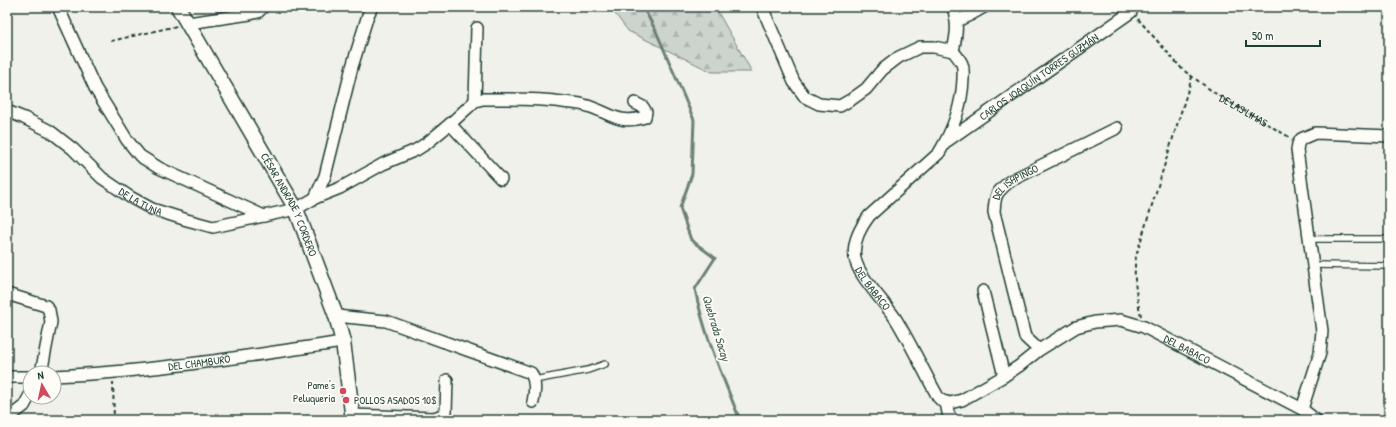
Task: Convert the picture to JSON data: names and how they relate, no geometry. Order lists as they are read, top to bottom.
{
  "streets": {
    "street": [
      "CARLOS JOAQUÍN TORRES GUZMÁN",
      "DEL ISHPINGO",
      "DE LA TUNA",
      "CÉSAR ANDRADE Y CORDERO",
      "DEL BABACO",
      "DEL CHAMBURO"
    ],
    "path": ["DE LAS LIMAS"]
  },
  "crossings": [
    ["CARLOS JOAQUÍN TORRES GUZMÁN", "DE LAS LIMAS"],
    ["CARLOS JOAQUÍN TORRES GUZMÁN", "DEL BABACO"],
    ["DEL ISHPINGO", "DEL BABACO"],
    ["DE LA TUNA", "CÉSAR ANDRADE Y CORDERO"],
    ["CÉSAR ANDRADE Y CORDERO", "DEL CHAMBURO"]
  ],
  "water": ["Quebrada Sacay"],
  "places": ["Pame's Peluqueria", "POLLOS ASADOS 10$"],
  "scale_bar": "50 m",
  "north": "top"
}
